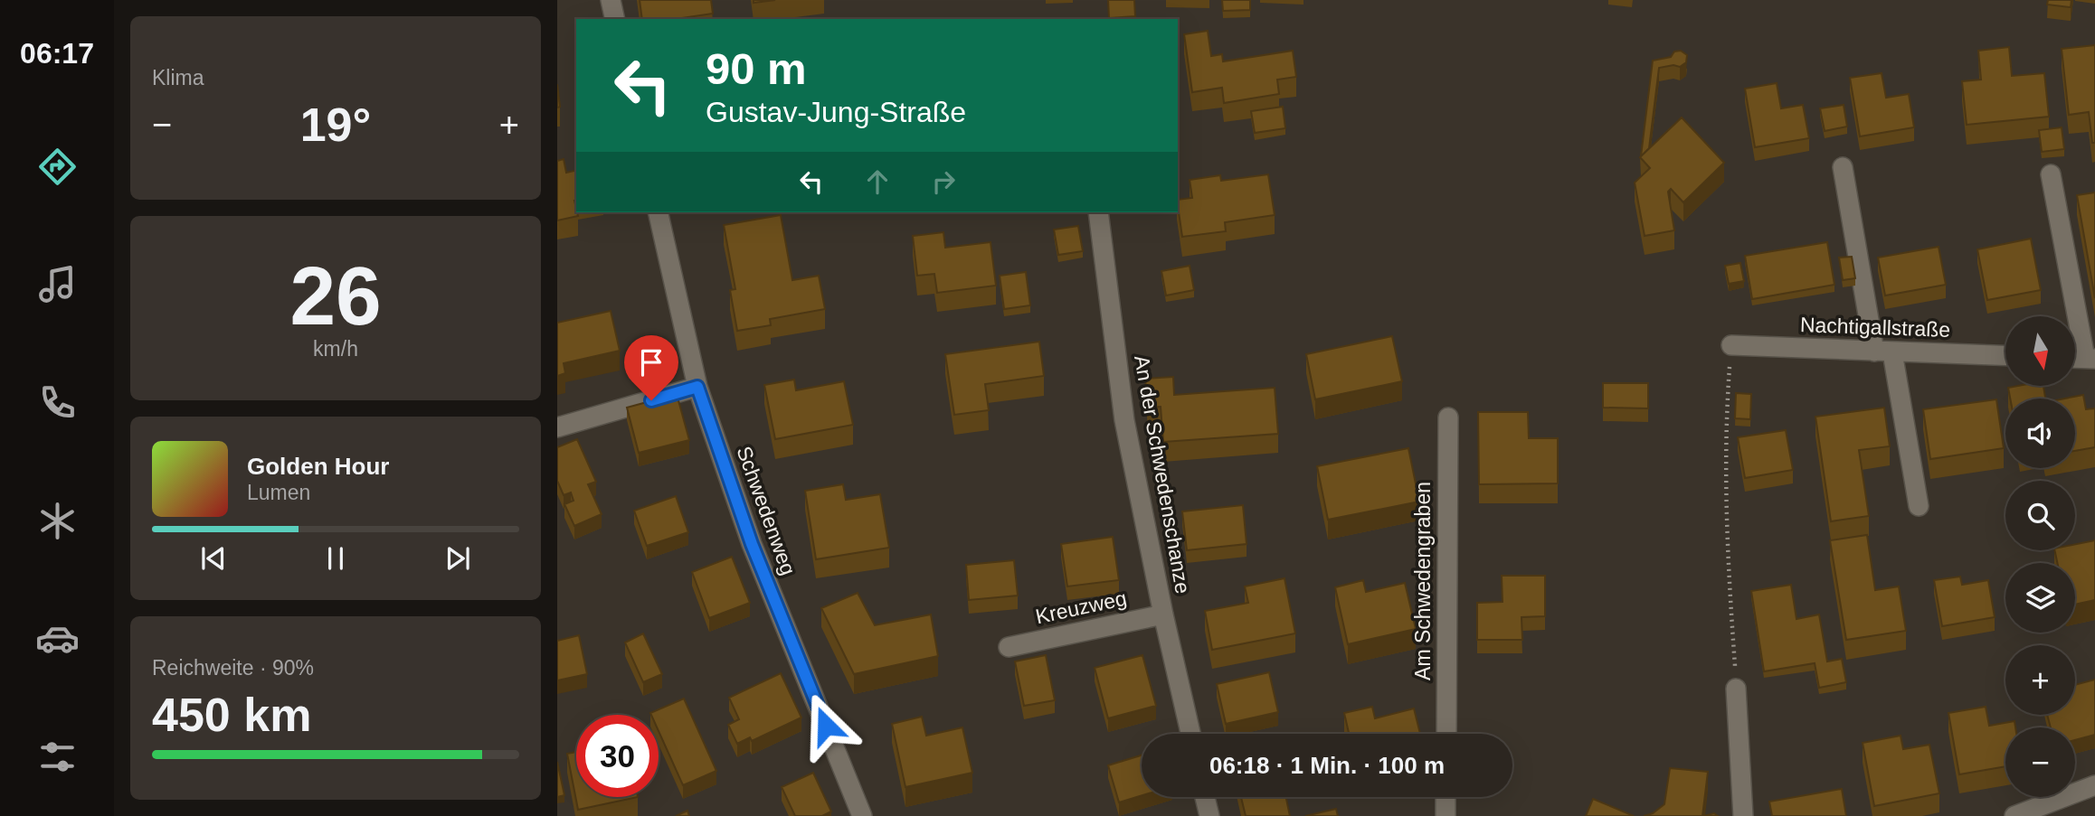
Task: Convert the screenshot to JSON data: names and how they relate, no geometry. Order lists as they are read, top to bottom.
{
  "streets": {
    "street": [
      "Nachtigallstraße",
      "An der Schwedenschanze",
      "Schwedenweg",
      "Am Schwedengraben",
      "Kreuzweg"
    ]
  },
  "crossings": [
    ["An der Schwedenschanze", "Kreuzweg"]
  ],
  "north": "bottom",
  "page": {
    "tabs": "06:17",
    "tile": [
      "Klima",
      ["26", "km/h"],
      ["Reichweite · 90%", "450 km"]
    ],
    "turn": ["90 m", "Gustav-Jung-Straße"],
    "heat": ["−", "19°", "+"],
    "map_buttons": ["+", "−"],
    "song": ["Golden Hour", "Lumen"],
    "limit": "30",
    "trip": "06:18 · 1 Min. · 100 m"
  }
}
